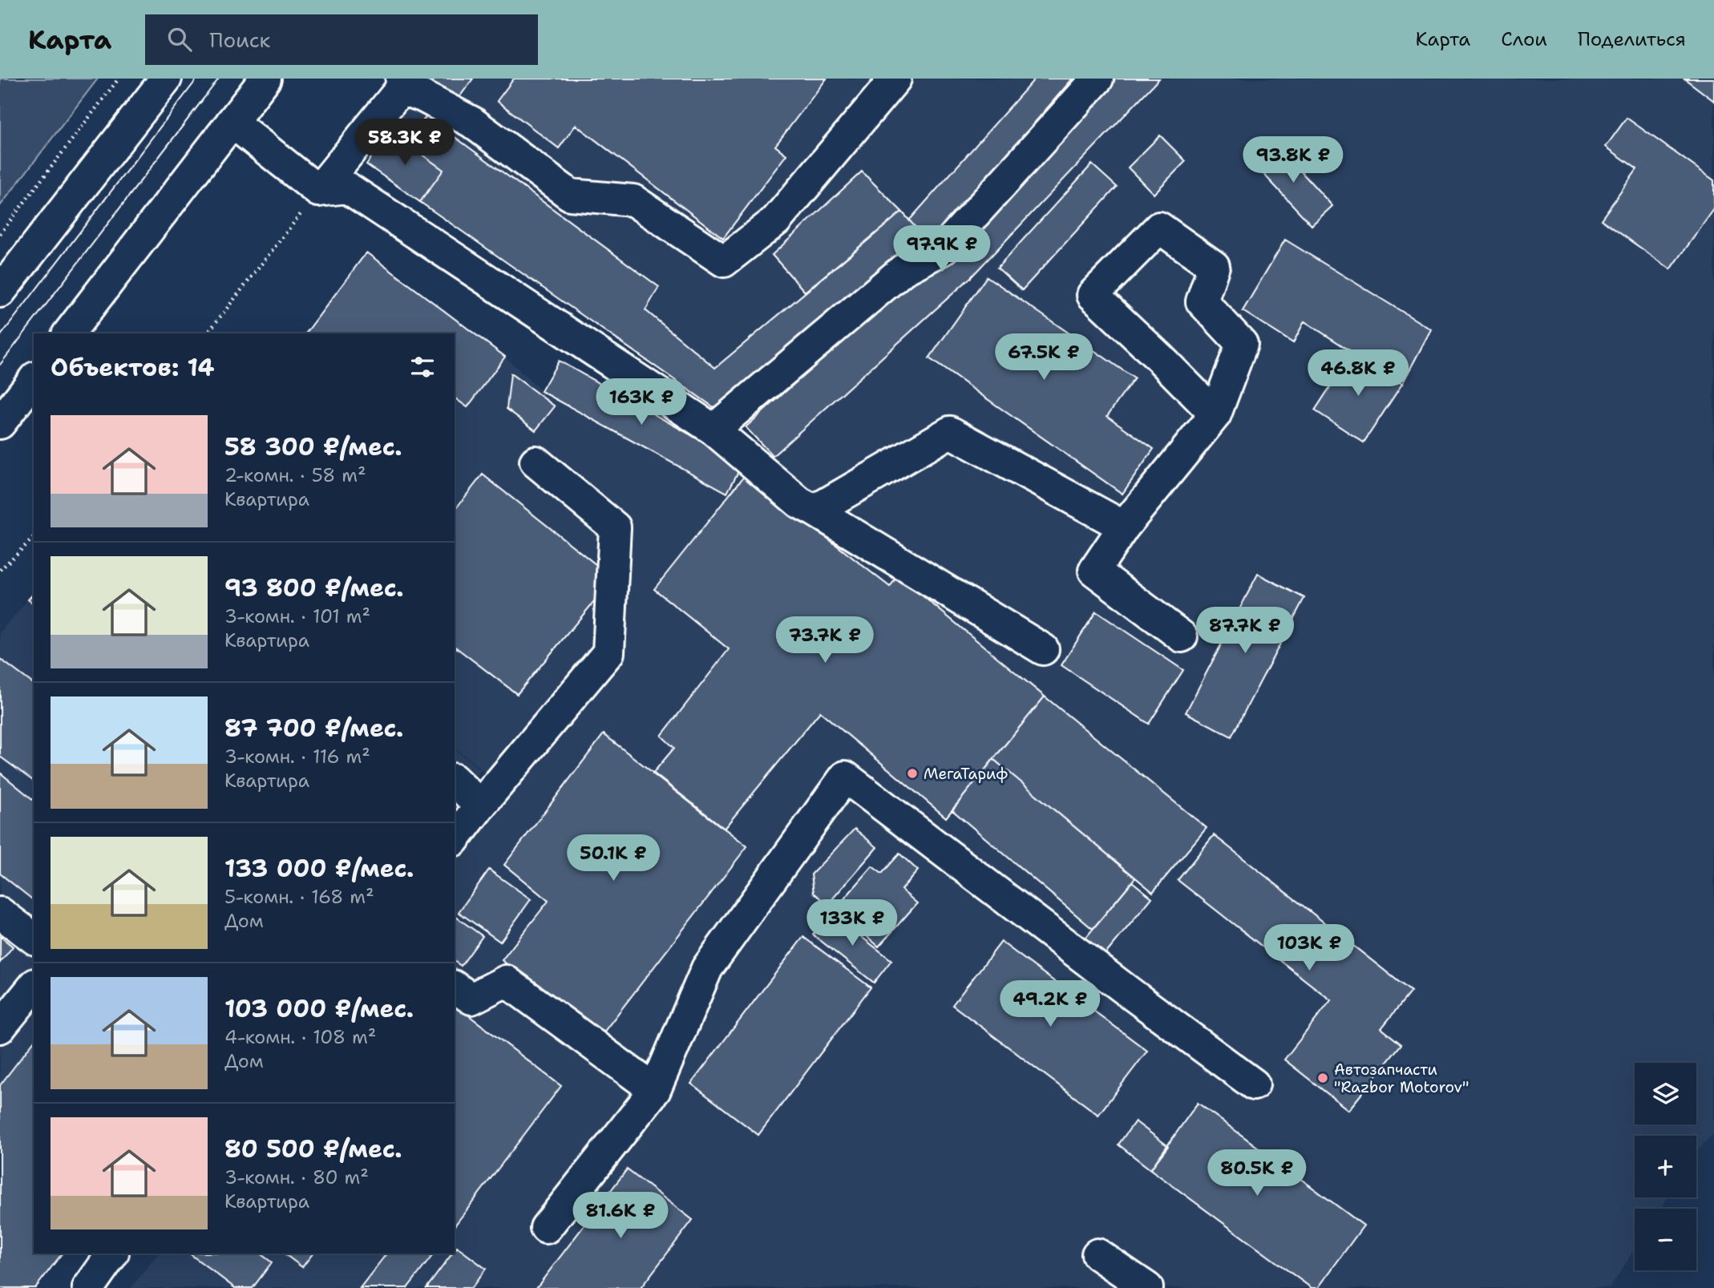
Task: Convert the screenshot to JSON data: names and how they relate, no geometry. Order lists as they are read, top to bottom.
{
  "places": ["МегаТариф", "Автозапчасти \"Razbor Motorov\""],
  "page": {
    "header": "Карта",
    "search": "Поиск",
    "nav": ["Карта", "Слои", "Поделиться"],
    "price": [
      "58.3K ₽",
      "93.8K ₽",
      "97.9K ₽",
      "67.5K ₽",
      "46.8K ₽",
      "163K ₽",
      "87.7K ₽",
      "73.7K ₽",
      "50.1K ₽",
      "133K ₽",
      "103K ₽",
      "49.2K ₽",
      "80.5K ₽",
      "81.6K ₽"
    ],
    "heading": "Объектов: 14",
    "list": [
      {
        "name": "58 300 ₽/мес.",
        "note": "2-комн. · 58 m² · Квартира"
      },
      {
        "name": "93 800 ₽/мес.",
        "note": "3-комн. · 101 m² · Квартира"
      },
      {
        "name": "87 700 ₽/мес.",
        "note": "3-комн. · 116 m² · Квартира"
      },
      {
        "name": "133 000 ₽/мес.",
        "note": "5-комн. · 168 m² · Дом"
      },
      {
        "name": "103 000 ₽/мес.",
        "note": "4-комн. · 108 m² · Дом"
      },
      {
        "name": "80 500 ₽/мес.",
        "note": "3-комн. · 80 m² · Квартира"
      }
    ],
    "map_buttons": ["+", "−"]
  }
}
